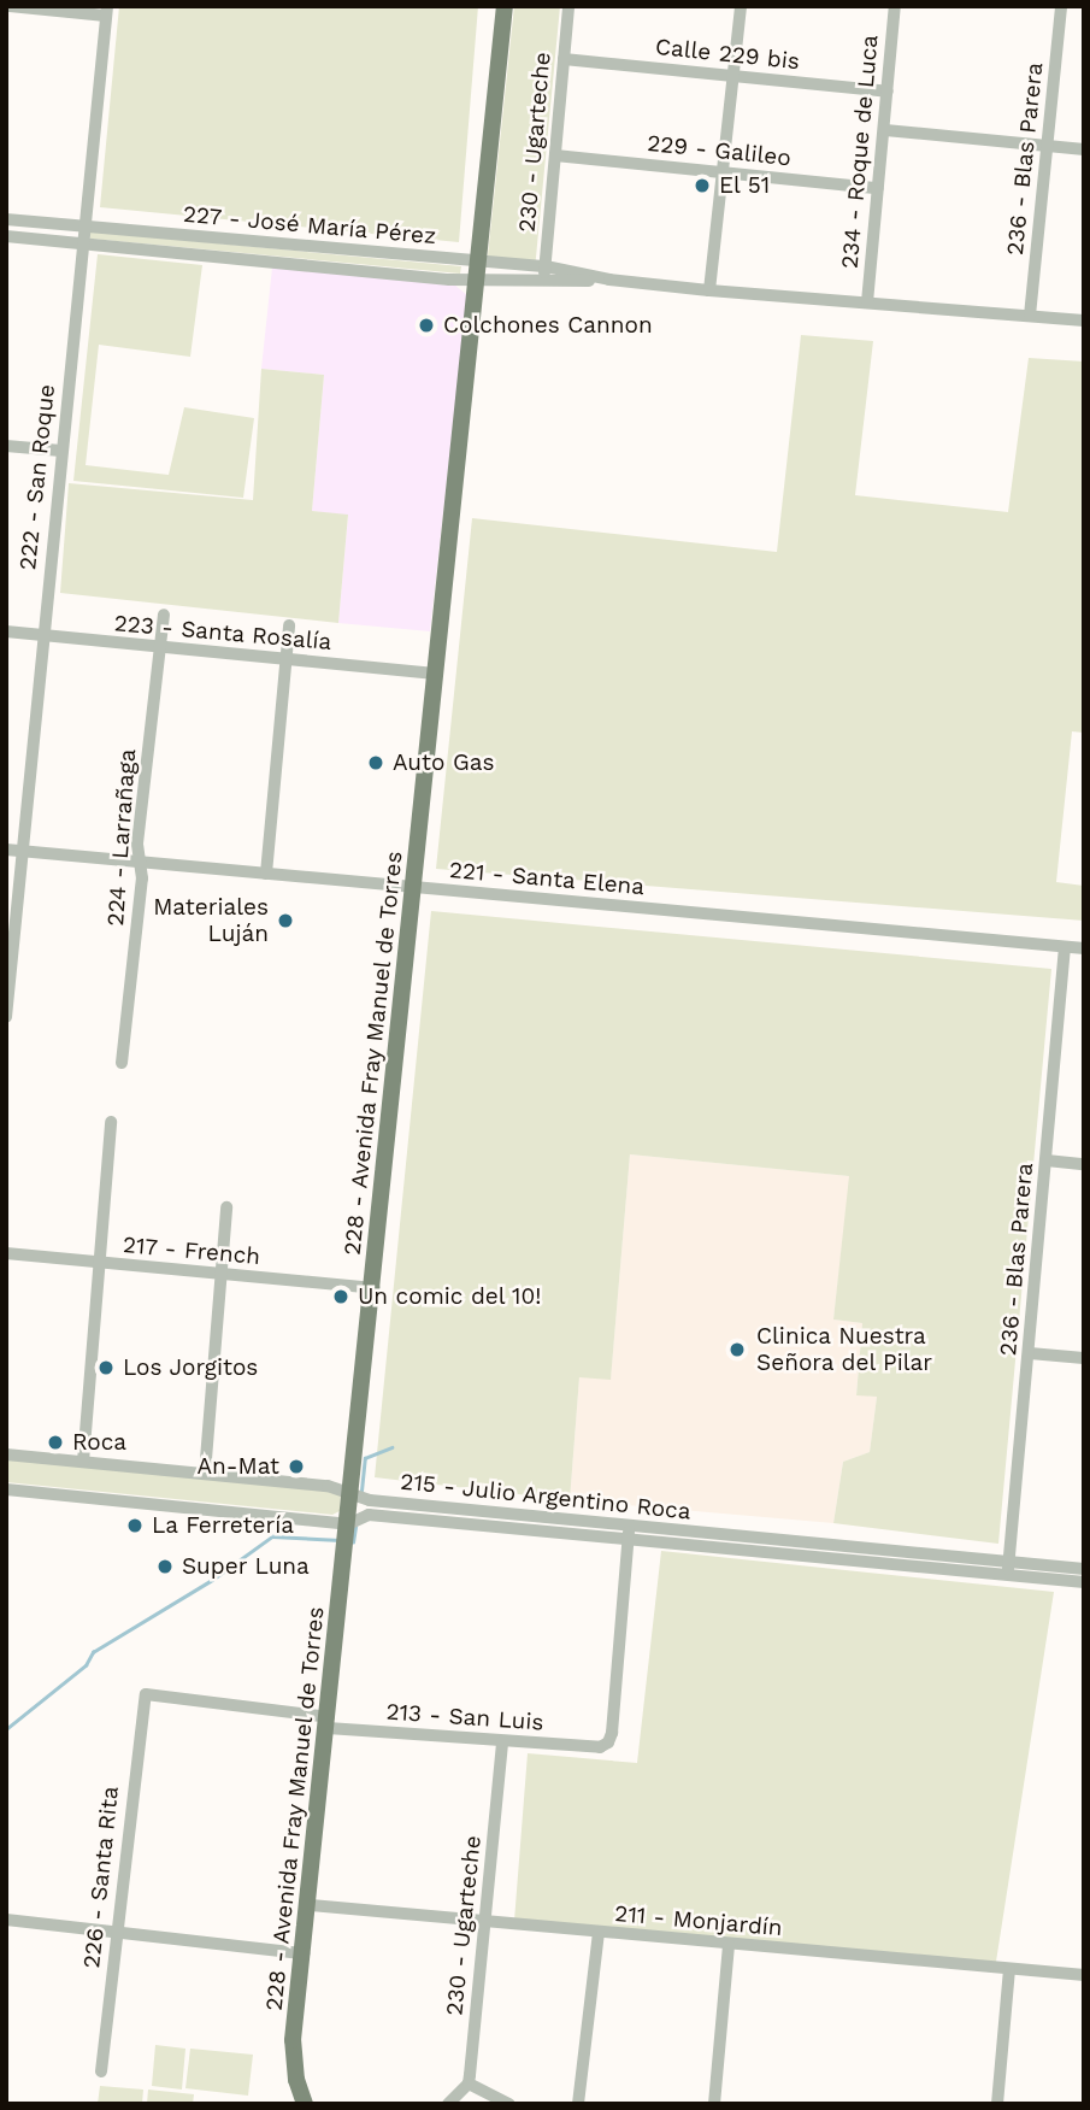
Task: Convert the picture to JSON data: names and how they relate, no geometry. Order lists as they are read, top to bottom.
{
  "streets": {
    "main road": ["228 - Avenida Fray Manuel de Torres"],
    "street": [
      "Calle 229 bis",
      "230 - Ugarteche",
      "229 - Galileo",
      "234 - Roque de Luca",
      "236 - Blas Parera",
      "227 - José María Pérez",
      "222 - San Roque",
      "223 - Santa Rosalía",
      "224 - Larrañaga",
      "221 - Santa Elena",
      "217 - French",
      "215 - Julio Argentino Roca",
      "213 - San Luis",
      "226 - Santa Rita",
      "211 - Monjardín"
    ]
  },
  "crossings": [
    ["Calle 229 bis", "230 - Ugarteche"],
    ["Calle 229 bis", "234 - Roque de Luca"],
    ["230 - Ugarteche", "229 - Galileo"],
    ["230 - Ugarteche", "227 - José María Pérez"],
    ["230 - Ugarteche", "213 - San Luis"],
    ["230 - Ugarteche", "211 - Monjardín"],
    ["229 - Galileo", "234 - Roque de Luca"],
    ["234 - Roque de Luca", "227 - José María Pérez"],
    ["236 - Blas Parera", "227 - José María Pérez"],
    ["236 - Blas Parera", "221 - Santa Elena"],
    ["236 - Blas Parera", "215 - Julio Argentino Roca"],
    ["227 - José María Pérez", "222 - San Roque"],
    ["227 - José María Pérez", "228 - Avenida Fray Manuel de Torres"],
    ["222 - San Roque", "223 - Santa Rosalía"],
    ["222 - San Roque", "221 - Santa Elena"],
    ["223 - Santa Rosalía", "224 - Larrañaga"],
    ["223 - Santa Rosalía", "228 - Avenida Fray Manuel de Torres"],
    ["224 - Larrañaga", "221 - Santa Elena"],
    ["221 - Santa Elena", "228 - Avenida Fray Manuel de Torres"],
    ["228 - Avenida Fray Manuel de Torres", "217 - French"],
    ["228 - Avenida Fray Manuel de Torres", "215 - Julio Argentino Roca"],
    ["228 - Avenida Fray Manuel de Torres", "213 - San Luis"],
    ["228 - Avenida Fray Manuel de Torres", "211 - Monjardín"],
    ["215 - Julio Argentino Roca", "213 - San Luis"],
    ["213 - San Luis", "226 - Santa Rita"]
  ],
  "places": [
    "El 51",
    "Colchones Cannon",
    "Auto Gas",
    "Materiales Luján",
    "Un comic del 10!",
    "Clinica Nuestra Señora del Pilar",
    "Los Jorgitos",
    "Roca",
    "An-Mat",
    "La Ferretería",
    "Super Luna"
  ]
}
